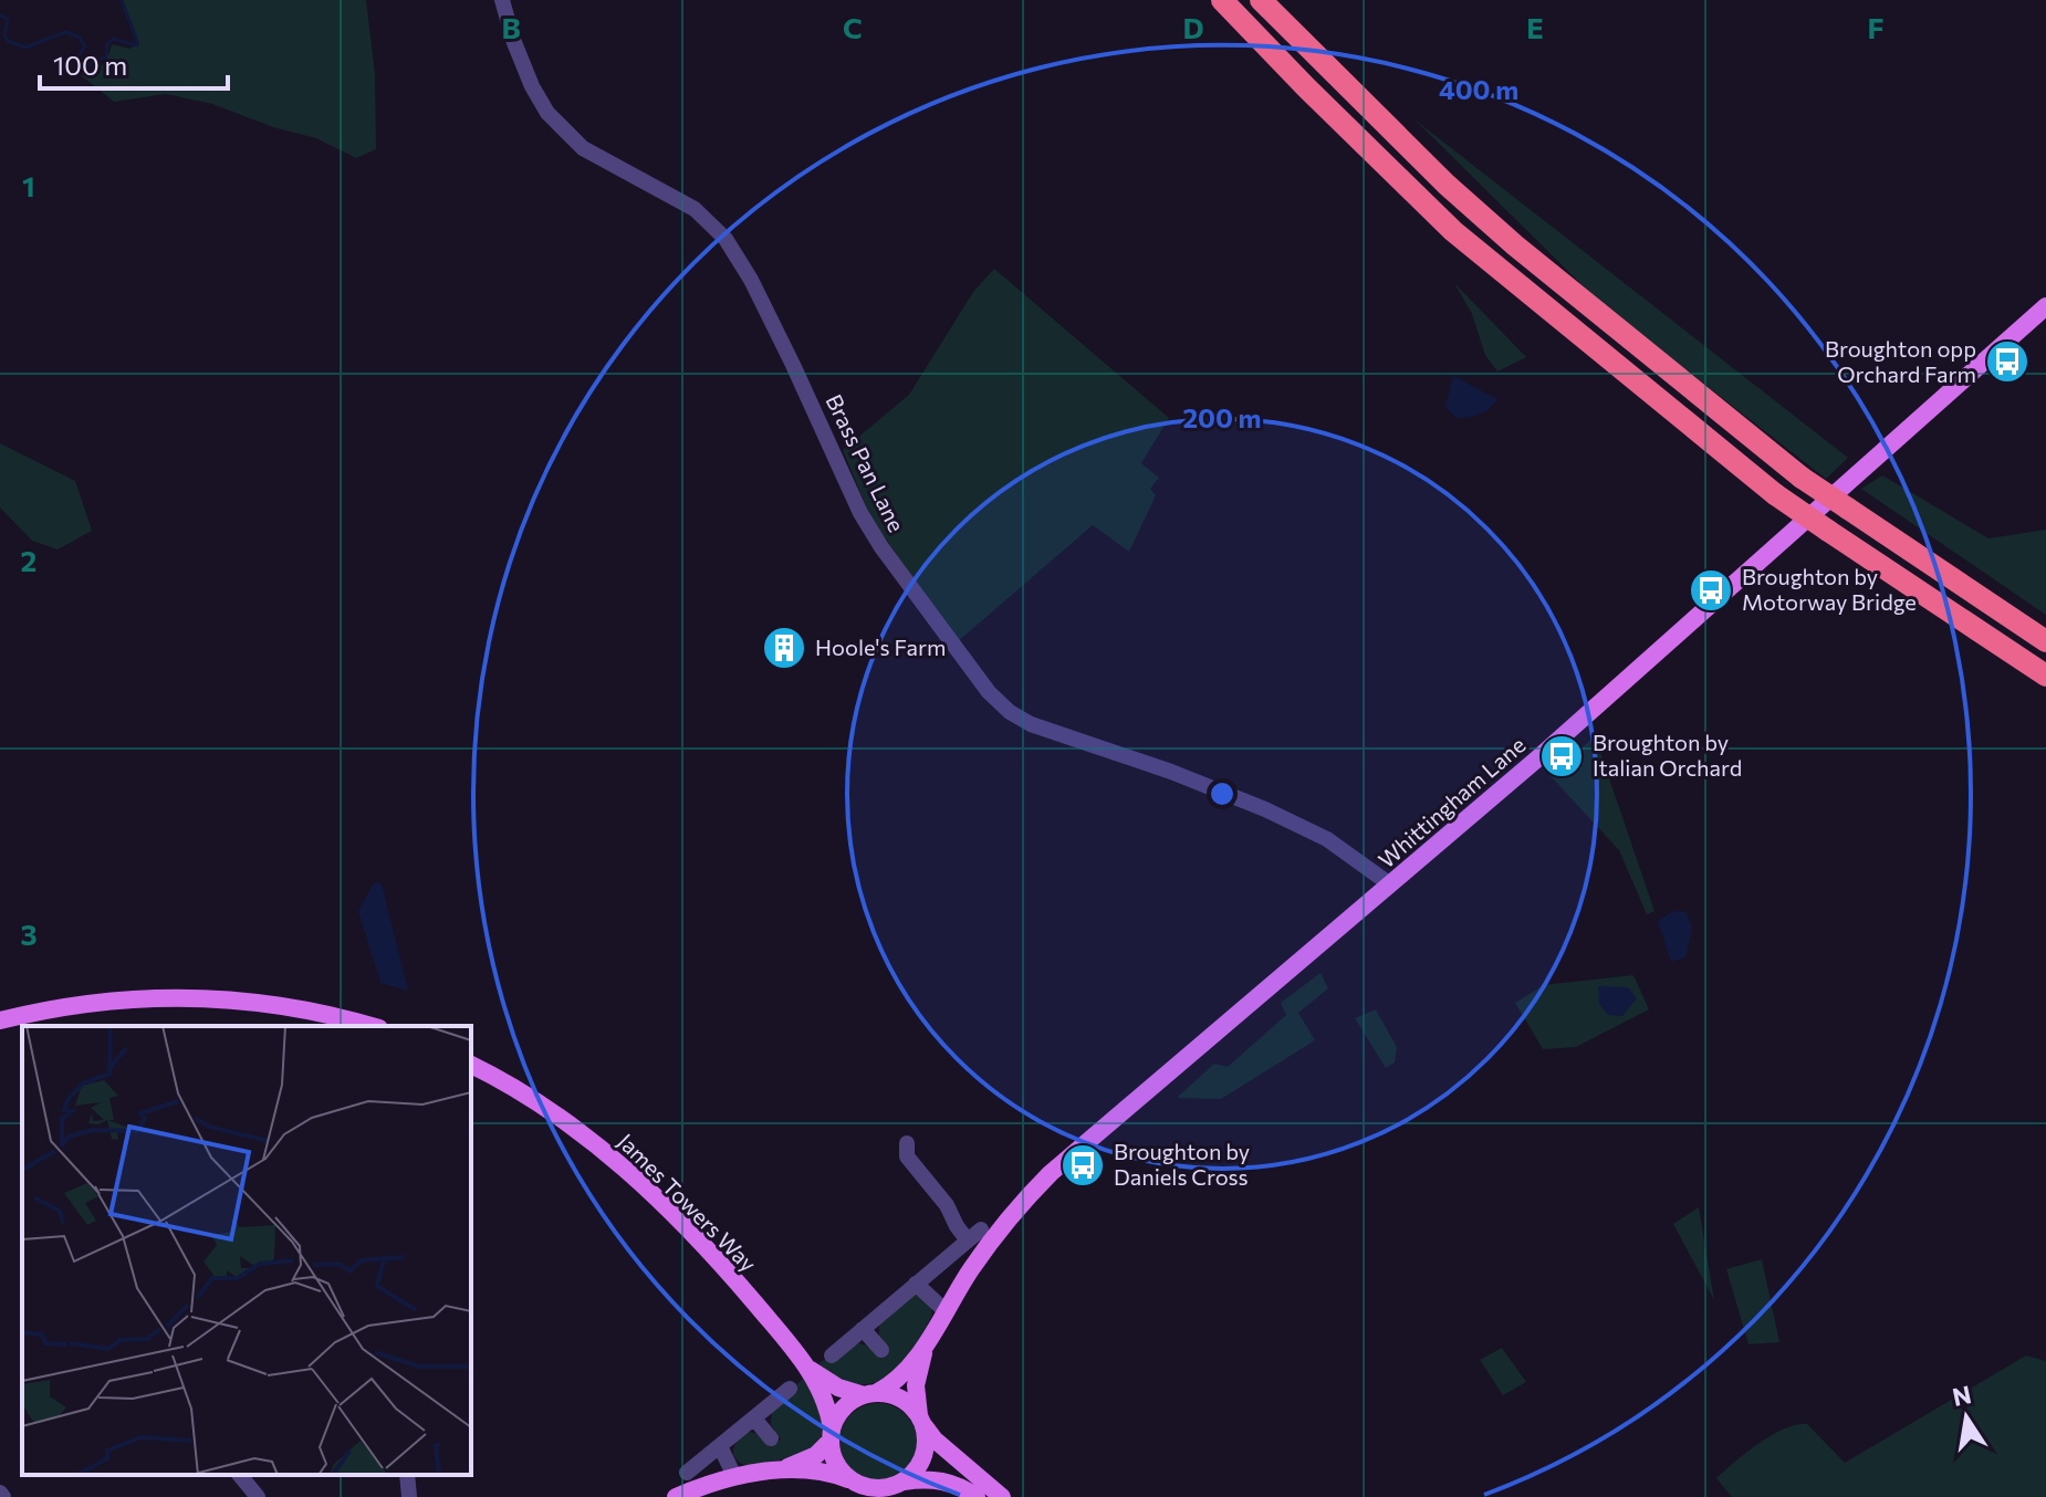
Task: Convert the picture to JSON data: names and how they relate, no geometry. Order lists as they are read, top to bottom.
{
  "streets": {
    "main road": ["Whittingham Lane", "James Towers Way"],
    "street": ["Brass Pan Lane"]
  },
  "crossings": [
    ["Brass Pan Lane", "Whittingham Lane"],
    ["Whittingham Lane", "James Towers Way"]
  ],
  "places": {
    "bus stop": [
      "Broughton opp Orchard Farm",
      "Broughton by Motorway Bridge",
      "Broughton by Italian Orchard",
      "Broughton by Daniels Cross"
    ],
    "building": ["Hoole's Farm"]
  },
  "scale_bar": "100 m",
  "north": "top",
  "grid": {
    "columns": [
      "B",
      "C",
      "D",
      "E",
      "F"
    ],
    "rows": ["1", "2", "3"]
  },
  "rings": ["400 m", "200 m"]
}
